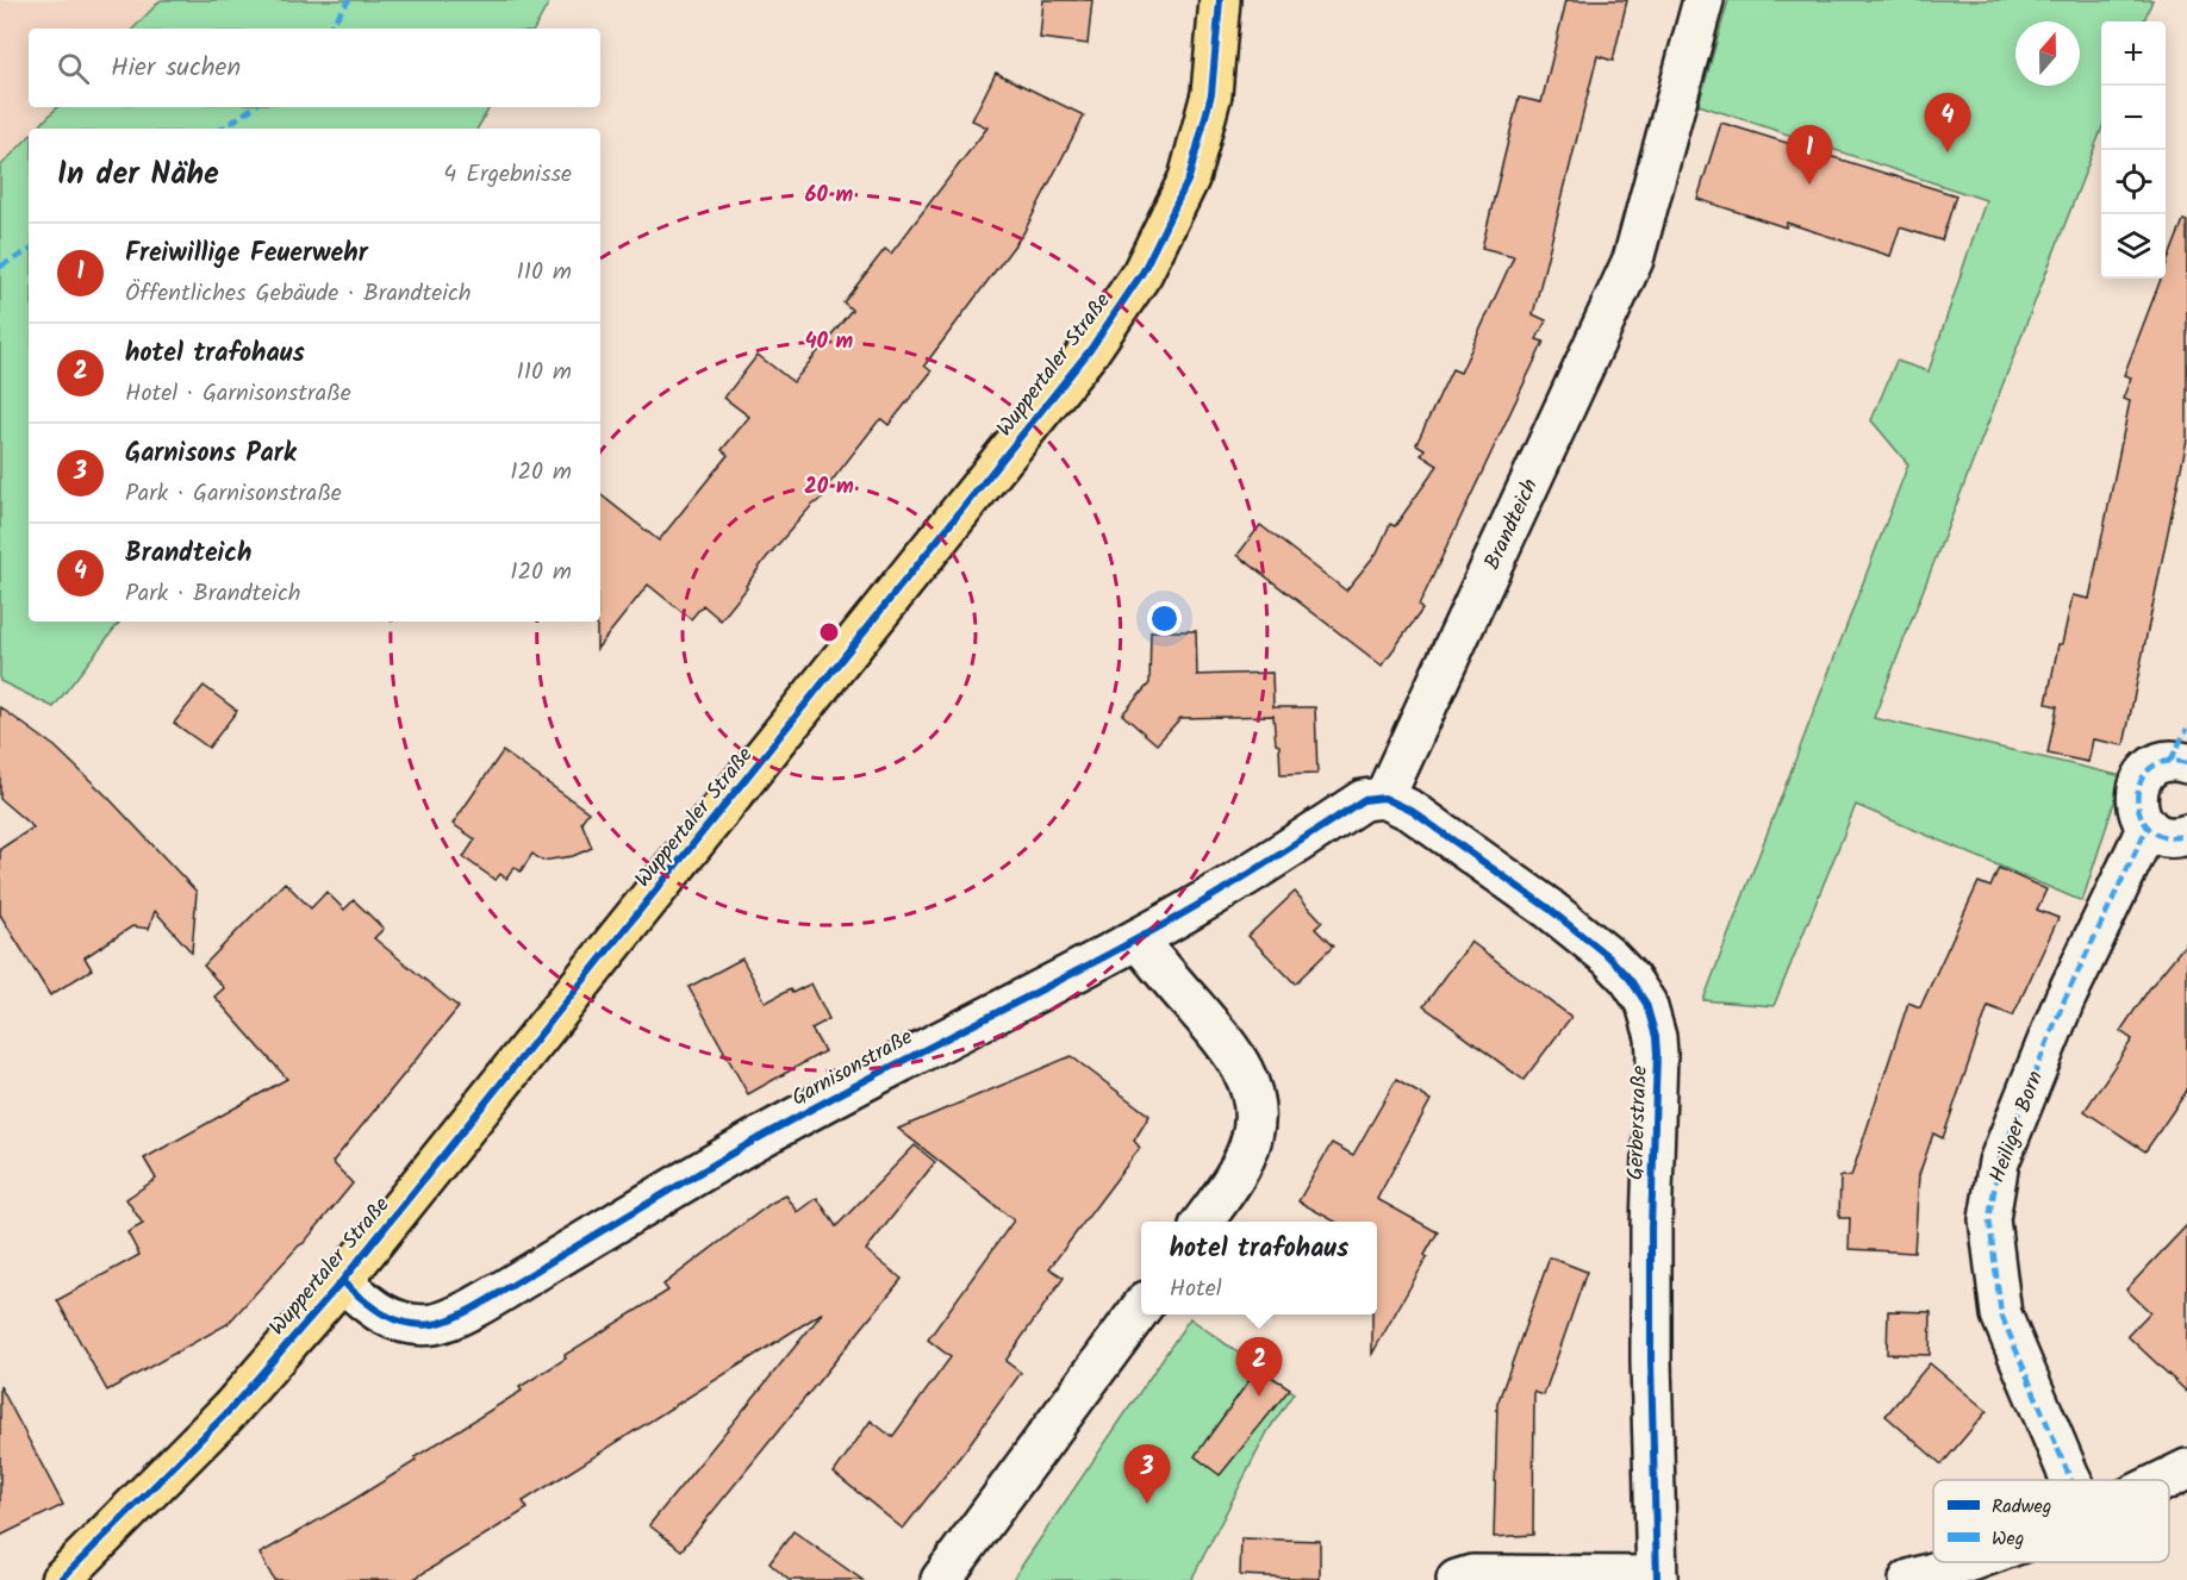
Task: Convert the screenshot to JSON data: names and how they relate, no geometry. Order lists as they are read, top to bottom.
{
  "streets": {
    "main road": ["Wuppertaler Straße"],
    "street": [
      "Brandteich",
      "Garnisonstraße",
      "Gerberstraße",
      "Heiliger Born"
    ]
  },
  "crossings": [
    ["Wuppertaler Straße", "Garnisonstraße"],
    ["Brandteich", "Garnisonstraße"],
    ["Brandteich", "Gerberstraße"],
    ["Garnisonstraße", "Gerberstraße"]
  ],
  "legend": ["Radweg", "Weg"],
  "north": "top",
  "page": {
    "map_buttons": ["+", "−"],
    "search": "Hier suchen",
    "pins": [
      "4",
      "1",
      "2",
      "3"
    ],
    "heading": ["In der Nähe", "4 Ergebnisse"],
    "list": [
      {
        "mark": "1",
        "name": "Freiwillige Feuerwehr",
        "note": "Öffentliches Gebäude · Brandteich",
        "value": "110 m"
      },
      {
        "mark": "2",
        "name": "hotel trafohaus",
        "note": "Hotel · Garnisonstraße",
        "value": "110 m"
      },
      {
        "mark": "3",
        "name": "Garnisons Park",
        "note": "Park · Garnisonstraße",
        "value": "120 m"
      },
      {
        "mark": "4",
        "name": "Brandteich",
        "note": "Park · Brandteich",
        "value": "120 m"
      }
    ],
    "popup": ["hotel trafohaus", "Hotel"]
  },
  "rings": ["60 m", "40 m", "20 m"]
}
